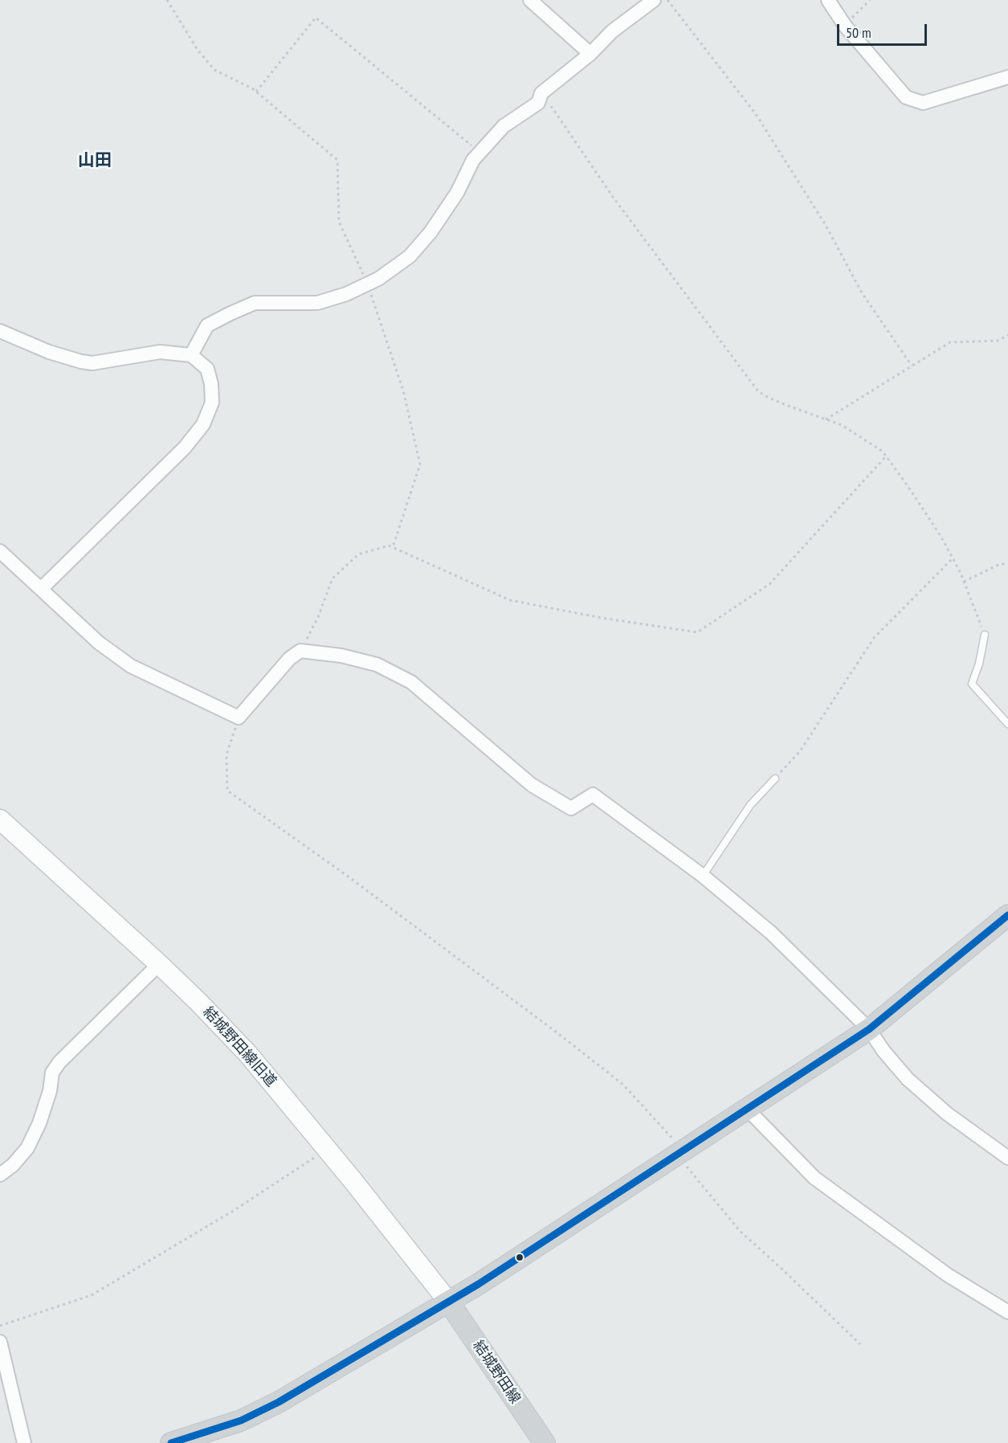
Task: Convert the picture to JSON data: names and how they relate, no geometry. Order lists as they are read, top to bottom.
{
  "streets": {
    "main road": ["結城野田線"],
    "street": ["結城野田線旧道"]
  },
  "crossings": [
    ["結城野田線旧道", "結城野田線"]
  ],
  "districts": ["山田"],
  "scale_bar": "50 m"
}
